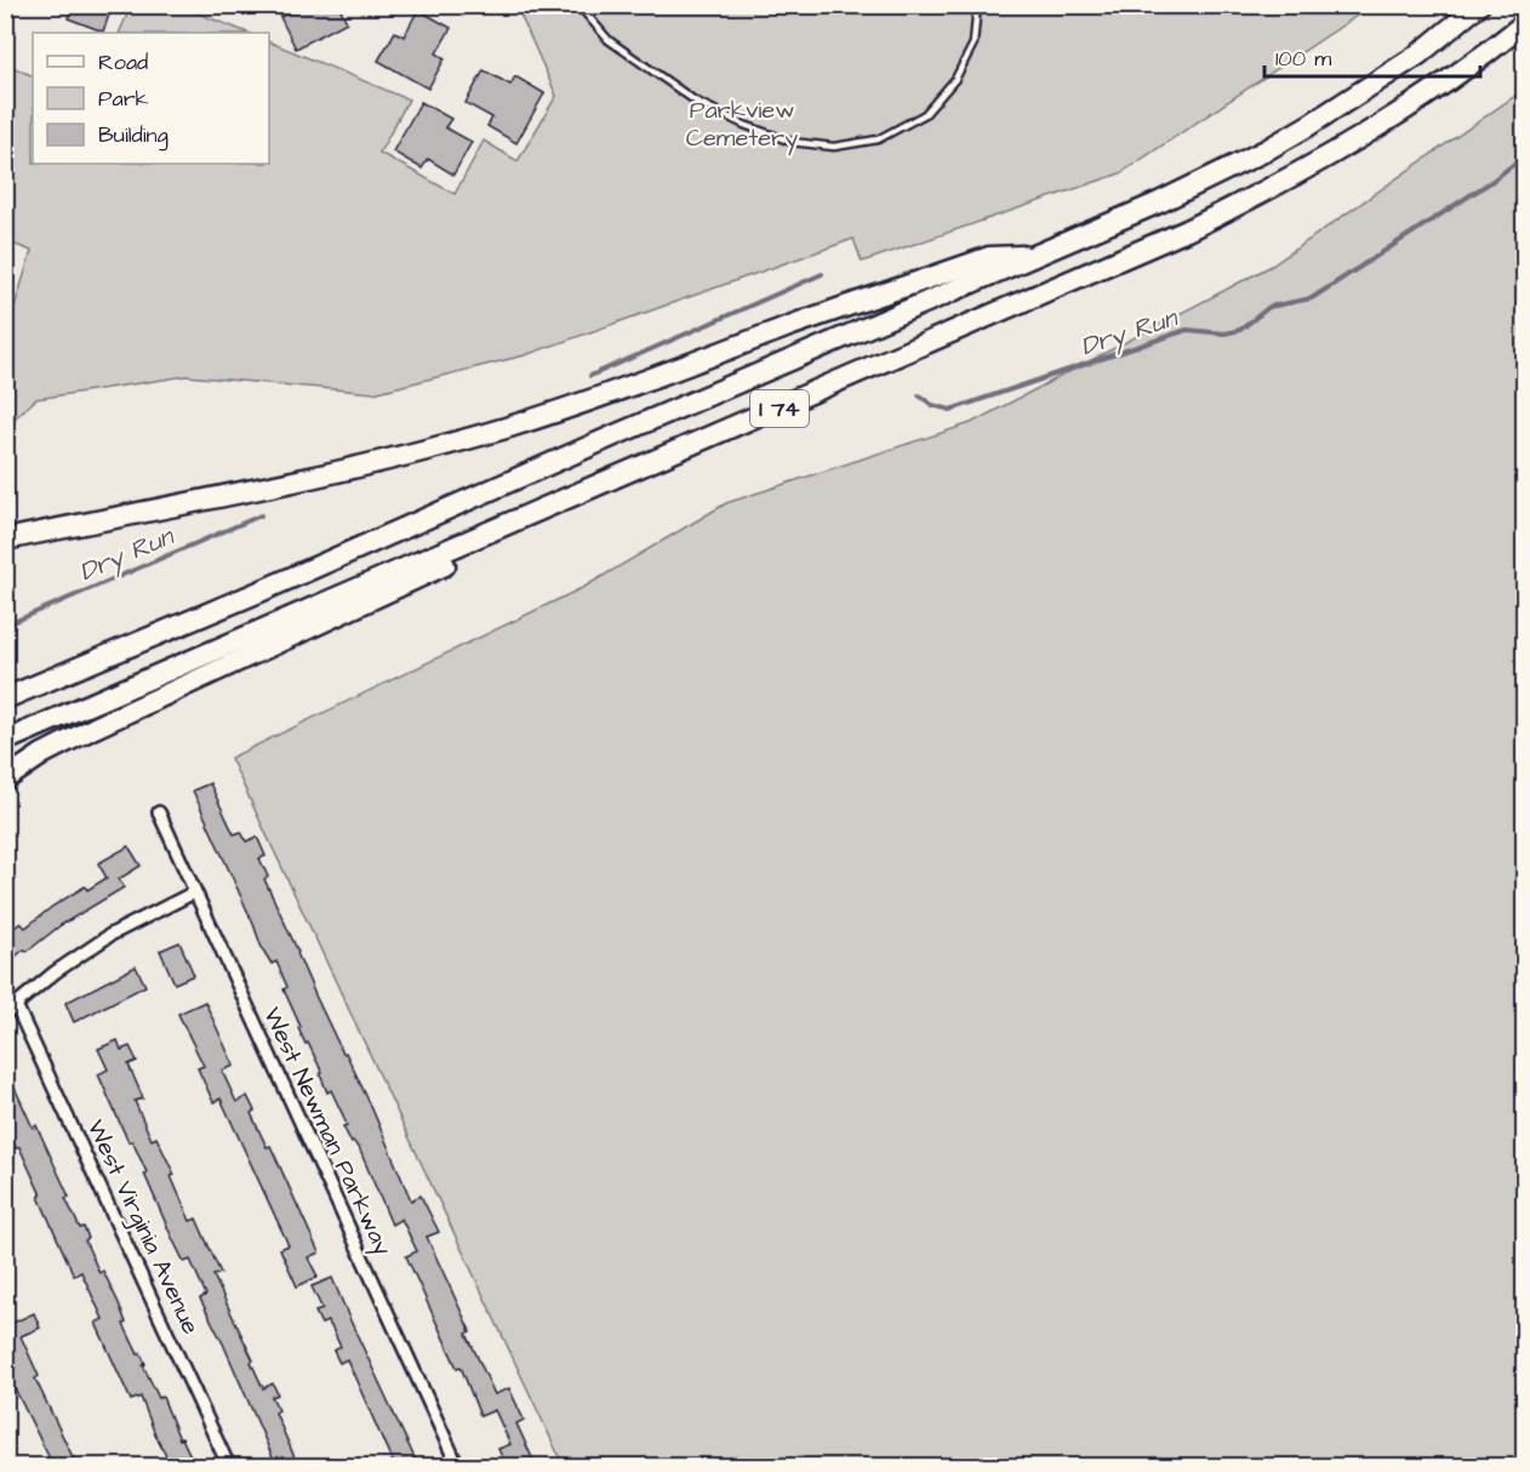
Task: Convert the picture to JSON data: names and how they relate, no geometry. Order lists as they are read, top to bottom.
{
  "streets": {
    "highway": ["I 74"],
    "street": ["West Newman Parkway", "West Virginia Avenue"]
  },
  "water": ["Dry Run"],
  "parks": ["Parkview Cemetery"],
  "legend": ["Road", "Park", "Building"],
  "scale_bar": "100 m"
}
